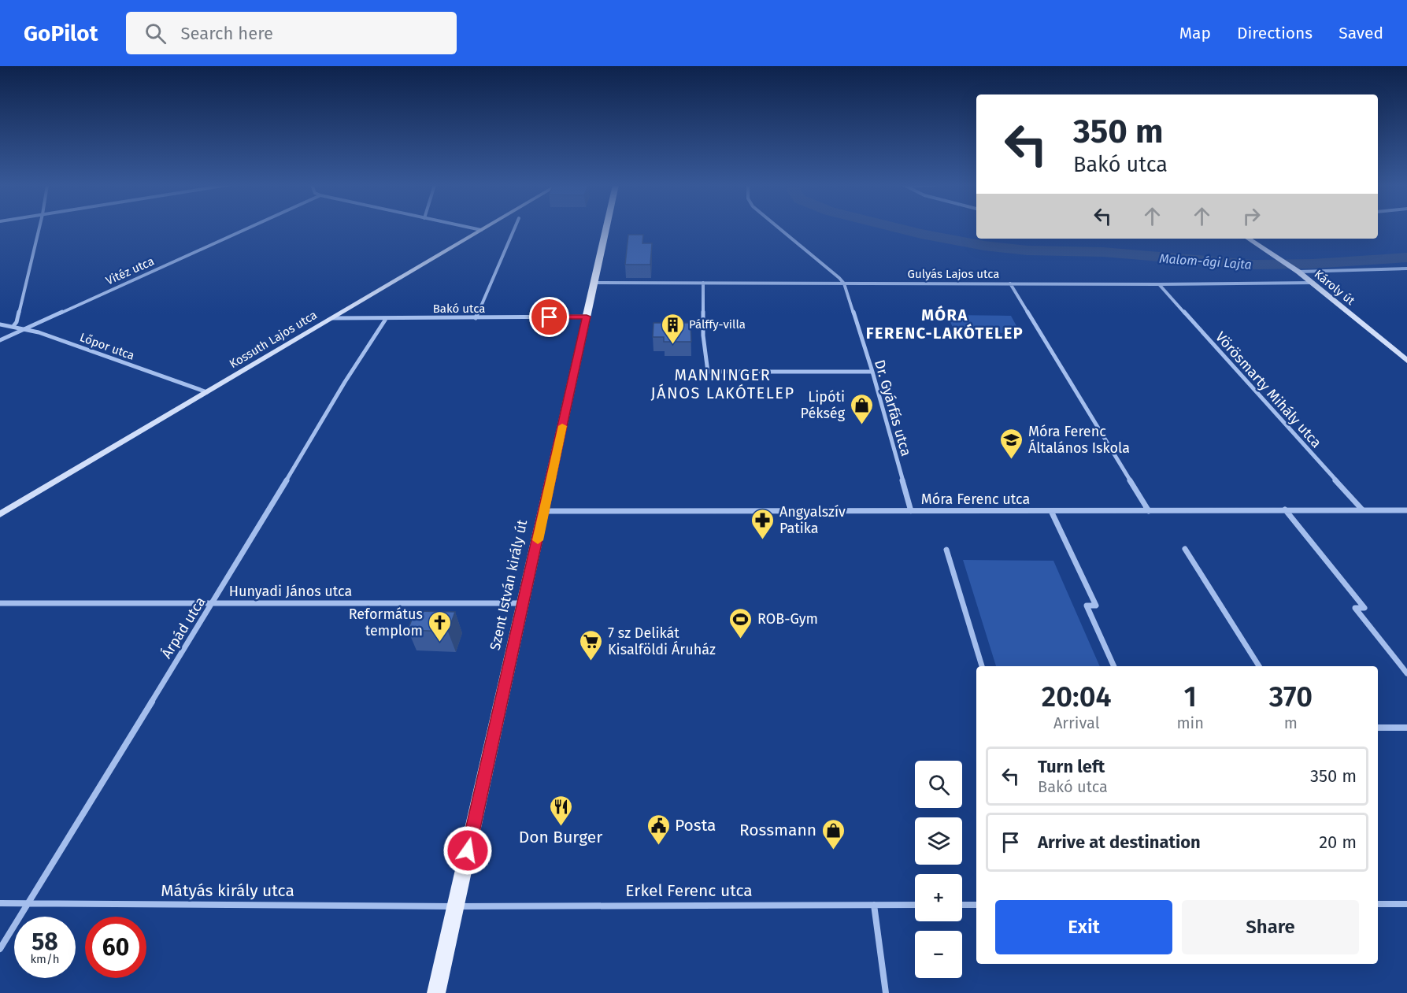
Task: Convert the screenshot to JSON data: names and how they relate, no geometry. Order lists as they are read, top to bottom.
{
  "streets": {
    "main road": ["Károly út", "Kossuth Lajos utca", "Szent István király út"],
    "street": [
      "Vitéz utca",
      "Gulyás Lajos utca",
      "Bakó utca",
      "Lőpor utca",
      "Vörösmarty Mihály utca",
      "Dr. Gyárfás utca",
      "Móra Ferenc utca",
      "Hunyadi János utca",
      "Árpád utca",
      "Mátyás király utca",
      "Erkel Ferenc utca"
    ]
  },
  "crossings": [
    ["Vitéz utca", "Lőpor utca"],
    ["Gulyás Lajos utca", "Károly út"],
    ["Gulyás Lajos utca", "Vörösmarty Mihály utca"],
    ["Gulyás Lajos utca", "Dr. Gyárfás utca"],
    ["Gulyás Lajos utca", "Szent István király út"],
    ["Bakó utca", "Kossuth Lajos utca"],
    ["Bakó utca", "Szent István király út"],
    ["Bakó utca", "Árpád utca"],
    ["Kossuth Lajos utca", "Lőpor utca"],
    ["Vörösmarty Mihály utca", "Móra Ferenc utca"],
    ["Dr. Gyárfás utca", "Móra Ferenc utca"],
    ["Móra Ferenc utca", "Szent István király út"],
    ["Szent István király út", "Hunyadi János utca"],
    ["Szent István király út", "Mátyás király utca"],
    ["Szent István király út", "Erkel Ferenc utca"],
    ["Hunyadi János utca", "Árpád utca"],
    ["Árpád utca", "Mátyás király utca"],
    ["Mátyás király utca", "Erkel Ferenc utca"]
  ],
  "districts": ["MÓRA FERENC-LAKÓTELEP", "MANNINGER JÁNOS LAKÓTELEP"],
  "water": ["Malom-ági Lajta"],
  "places": {
    "building": ["Pálffy-villa"],
    "shop": ["Lipóti Pékség", "Rossmann"],
    "school or university": ["Móra Ferenc Általános Iskola"],
    "pharmacy": ["Angyalszív Patika"],
    "sports": ["ROB-Gym"],
    "church": ["Református templom"],
    "supermarket": ["7 sz Delikát Kisalföldi Áruház"],
    "restaurant": ["Don Burger"],
    "public building": ["Posta"]
  },
  "page": {
    "header": "GoPilot",
    "search": "Search here",
    "nav": ["Map", "Directions", "Saved"],
    "turn": ["350 m", "Bakó utca"],
    "eta": [
      "20:04",
      "Arrival",
      "1",
      "min",
      "370",
      "m"
    ],
    "list": [
      {
        "name": "Turn left",
        "note": "Bakó utca",
        "value": "350 m"
      },
      {
        "name": "Arrive at destination",
        "value": "20 m"
      }
    ],
    "map_buttons": ["+", "−"],
    "buttons": ["Exit", "Share"],
    "speed": "58 km/h",
    "limit": "60"
  }
}
